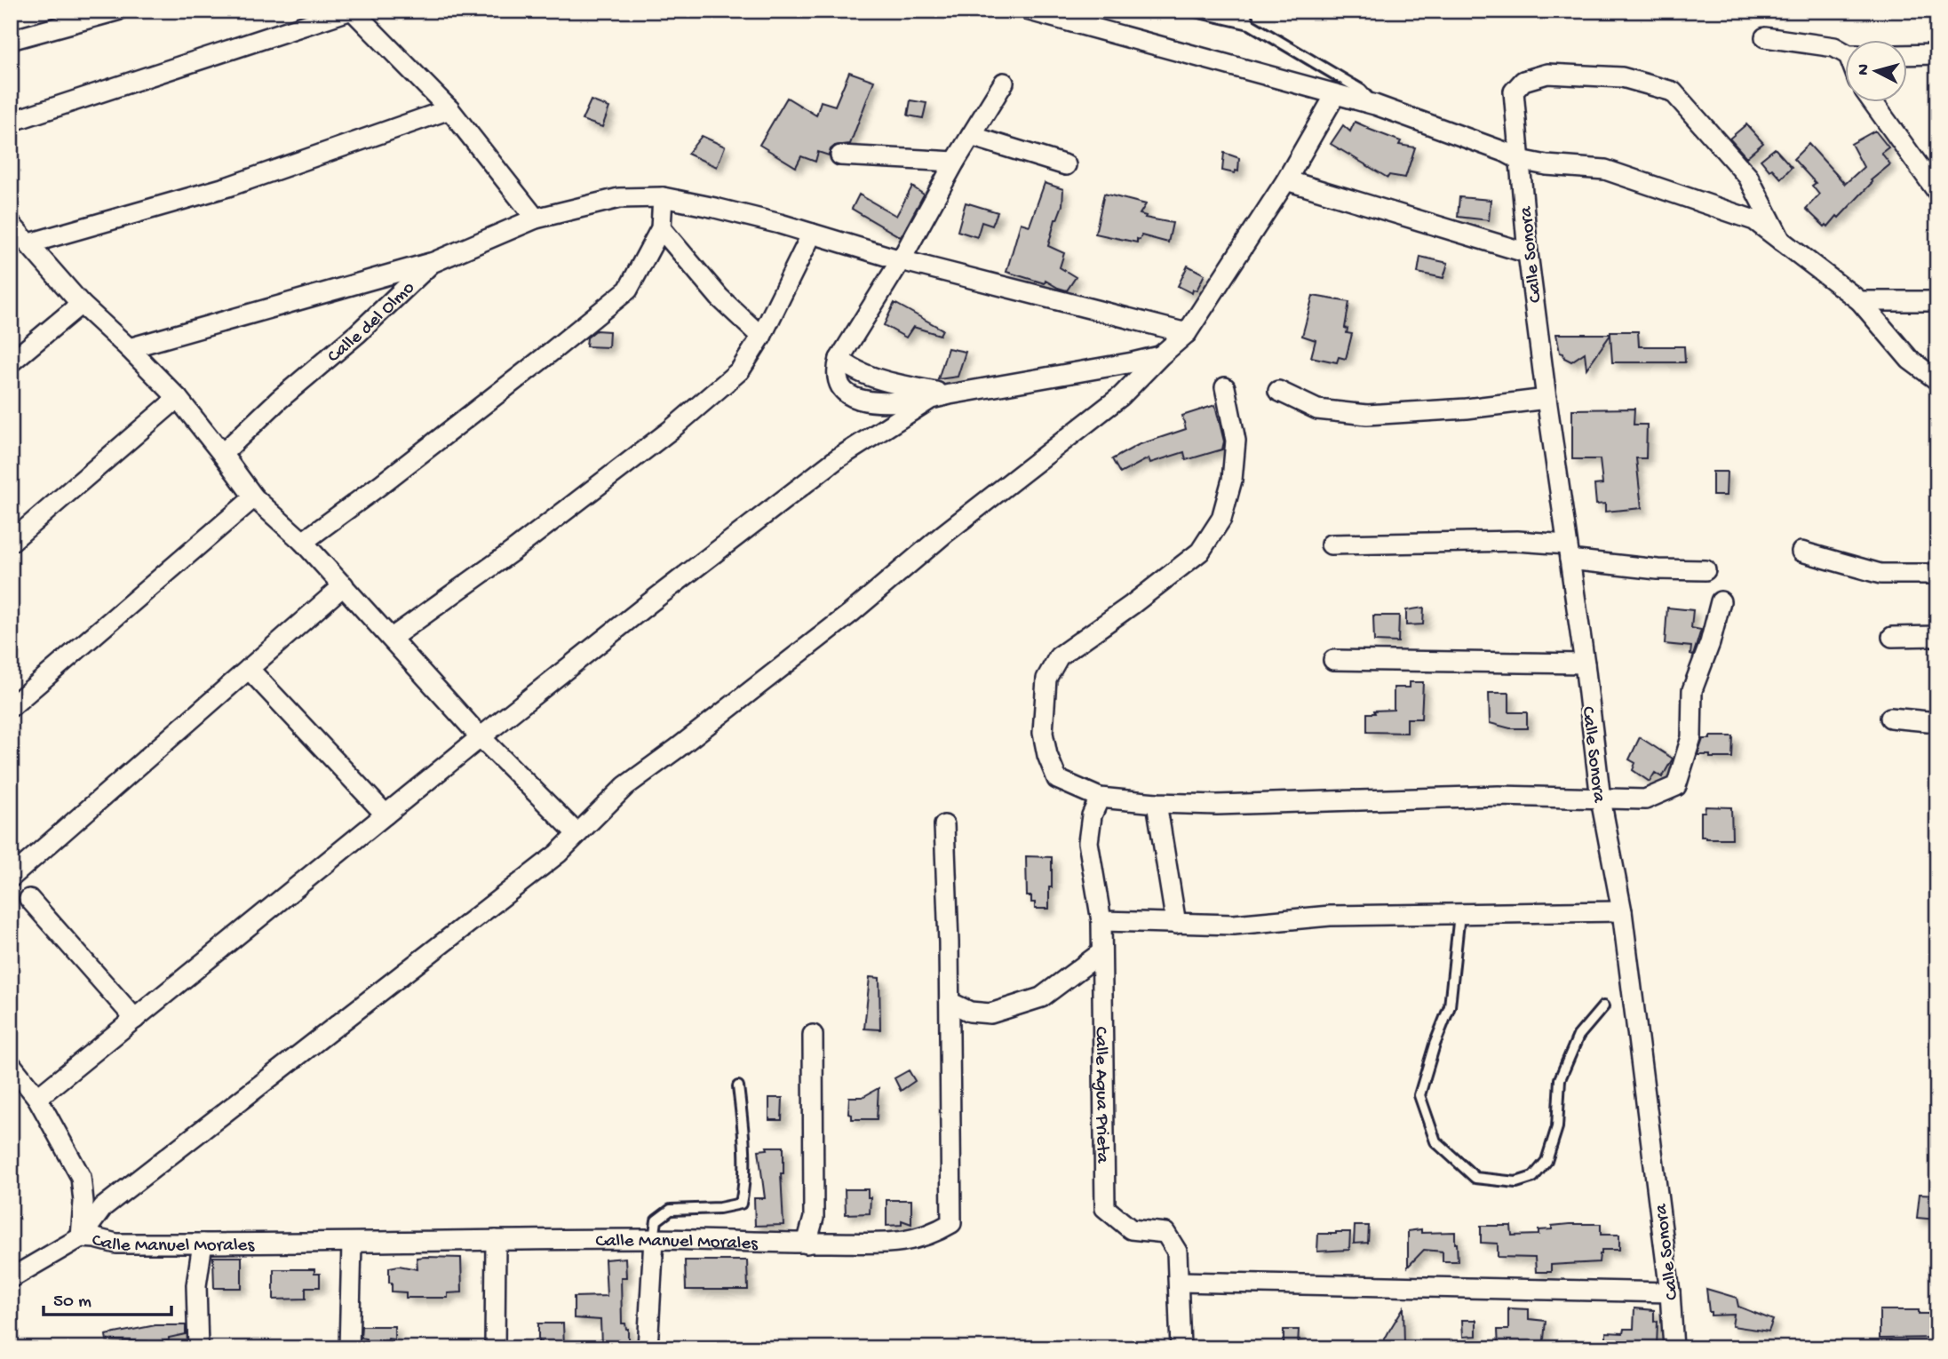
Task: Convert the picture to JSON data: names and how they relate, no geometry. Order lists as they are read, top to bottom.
{
  "streets": {
    "street": [
      "Calle Sonora",
      "Calle del Olmo",
      "Calle Agua Prieta",
      "Calle Manuel Morales"
    ]
  },
  "scale_bar": "50 m",
  "north": "left"
}
